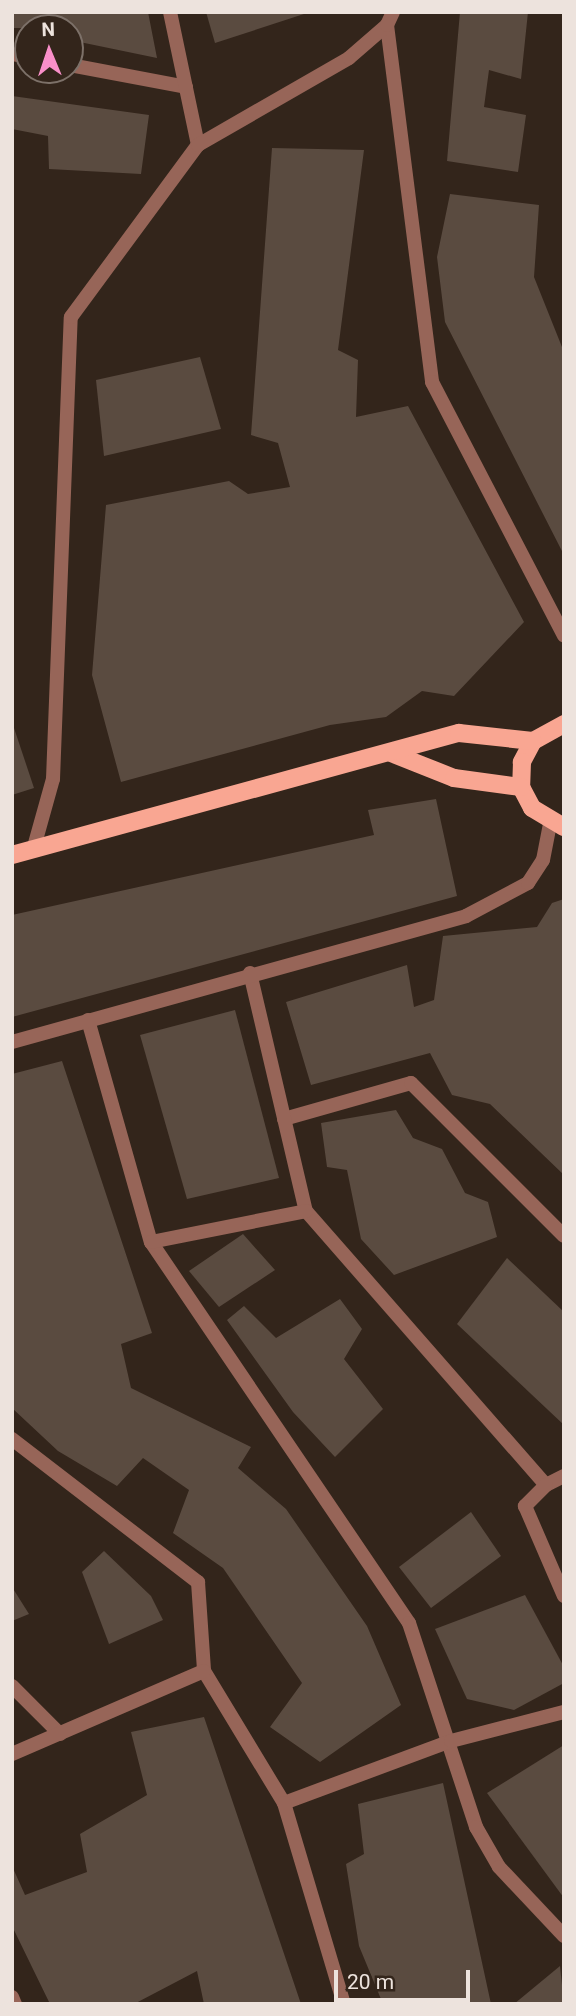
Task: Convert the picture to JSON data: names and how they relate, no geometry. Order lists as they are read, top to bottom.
{
  "scale_bar": "20 m",
  "north": "top"
}
